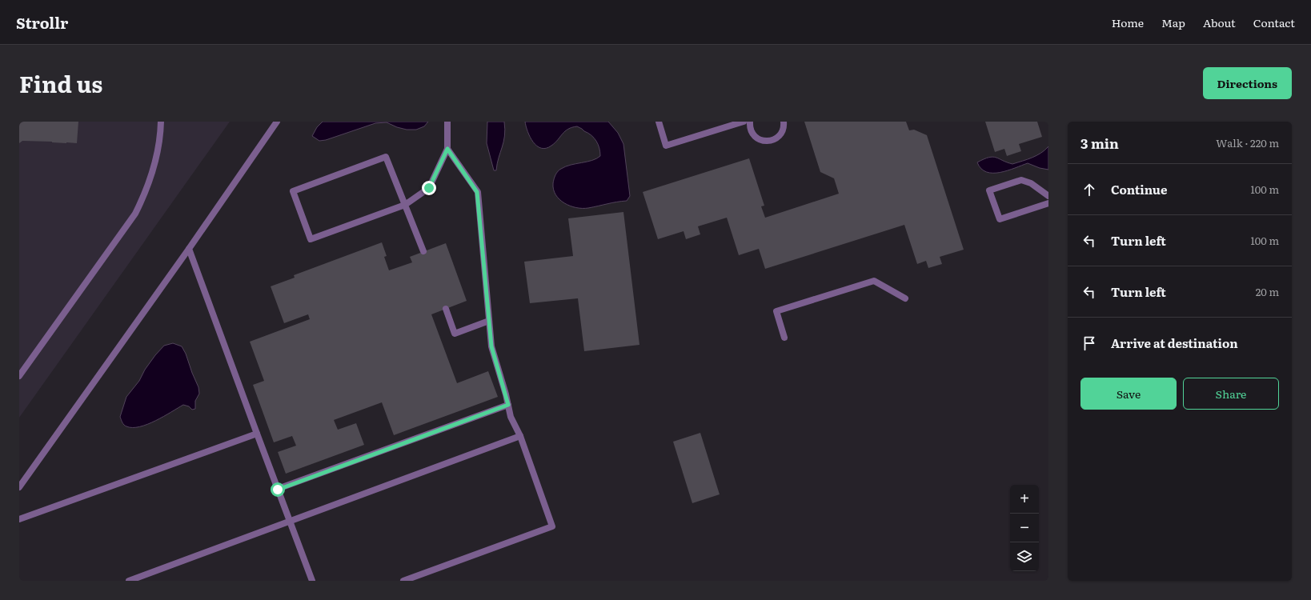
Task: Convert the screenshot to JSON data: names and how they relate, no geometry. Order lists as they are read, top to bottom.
{
  "page": {
    "header": "Strollr",
    "nav": [
      "Home",
      "Map",
      "About",
      "Contact"
    ],
    "title": "Find us",
    "buttons": [
      "Directions",
      ["Save", "Share"]
    ],
    "heading": ["3 min", "Walk · 220 m"],
    "list": [
      ["Continue", "100 m"],
      ["Turn left", "100 m"],
      ["Turn left", "20 m"],
      "Arrive at destination"
    ],
    "map_buttons": ["+", "−"]
  }
}
